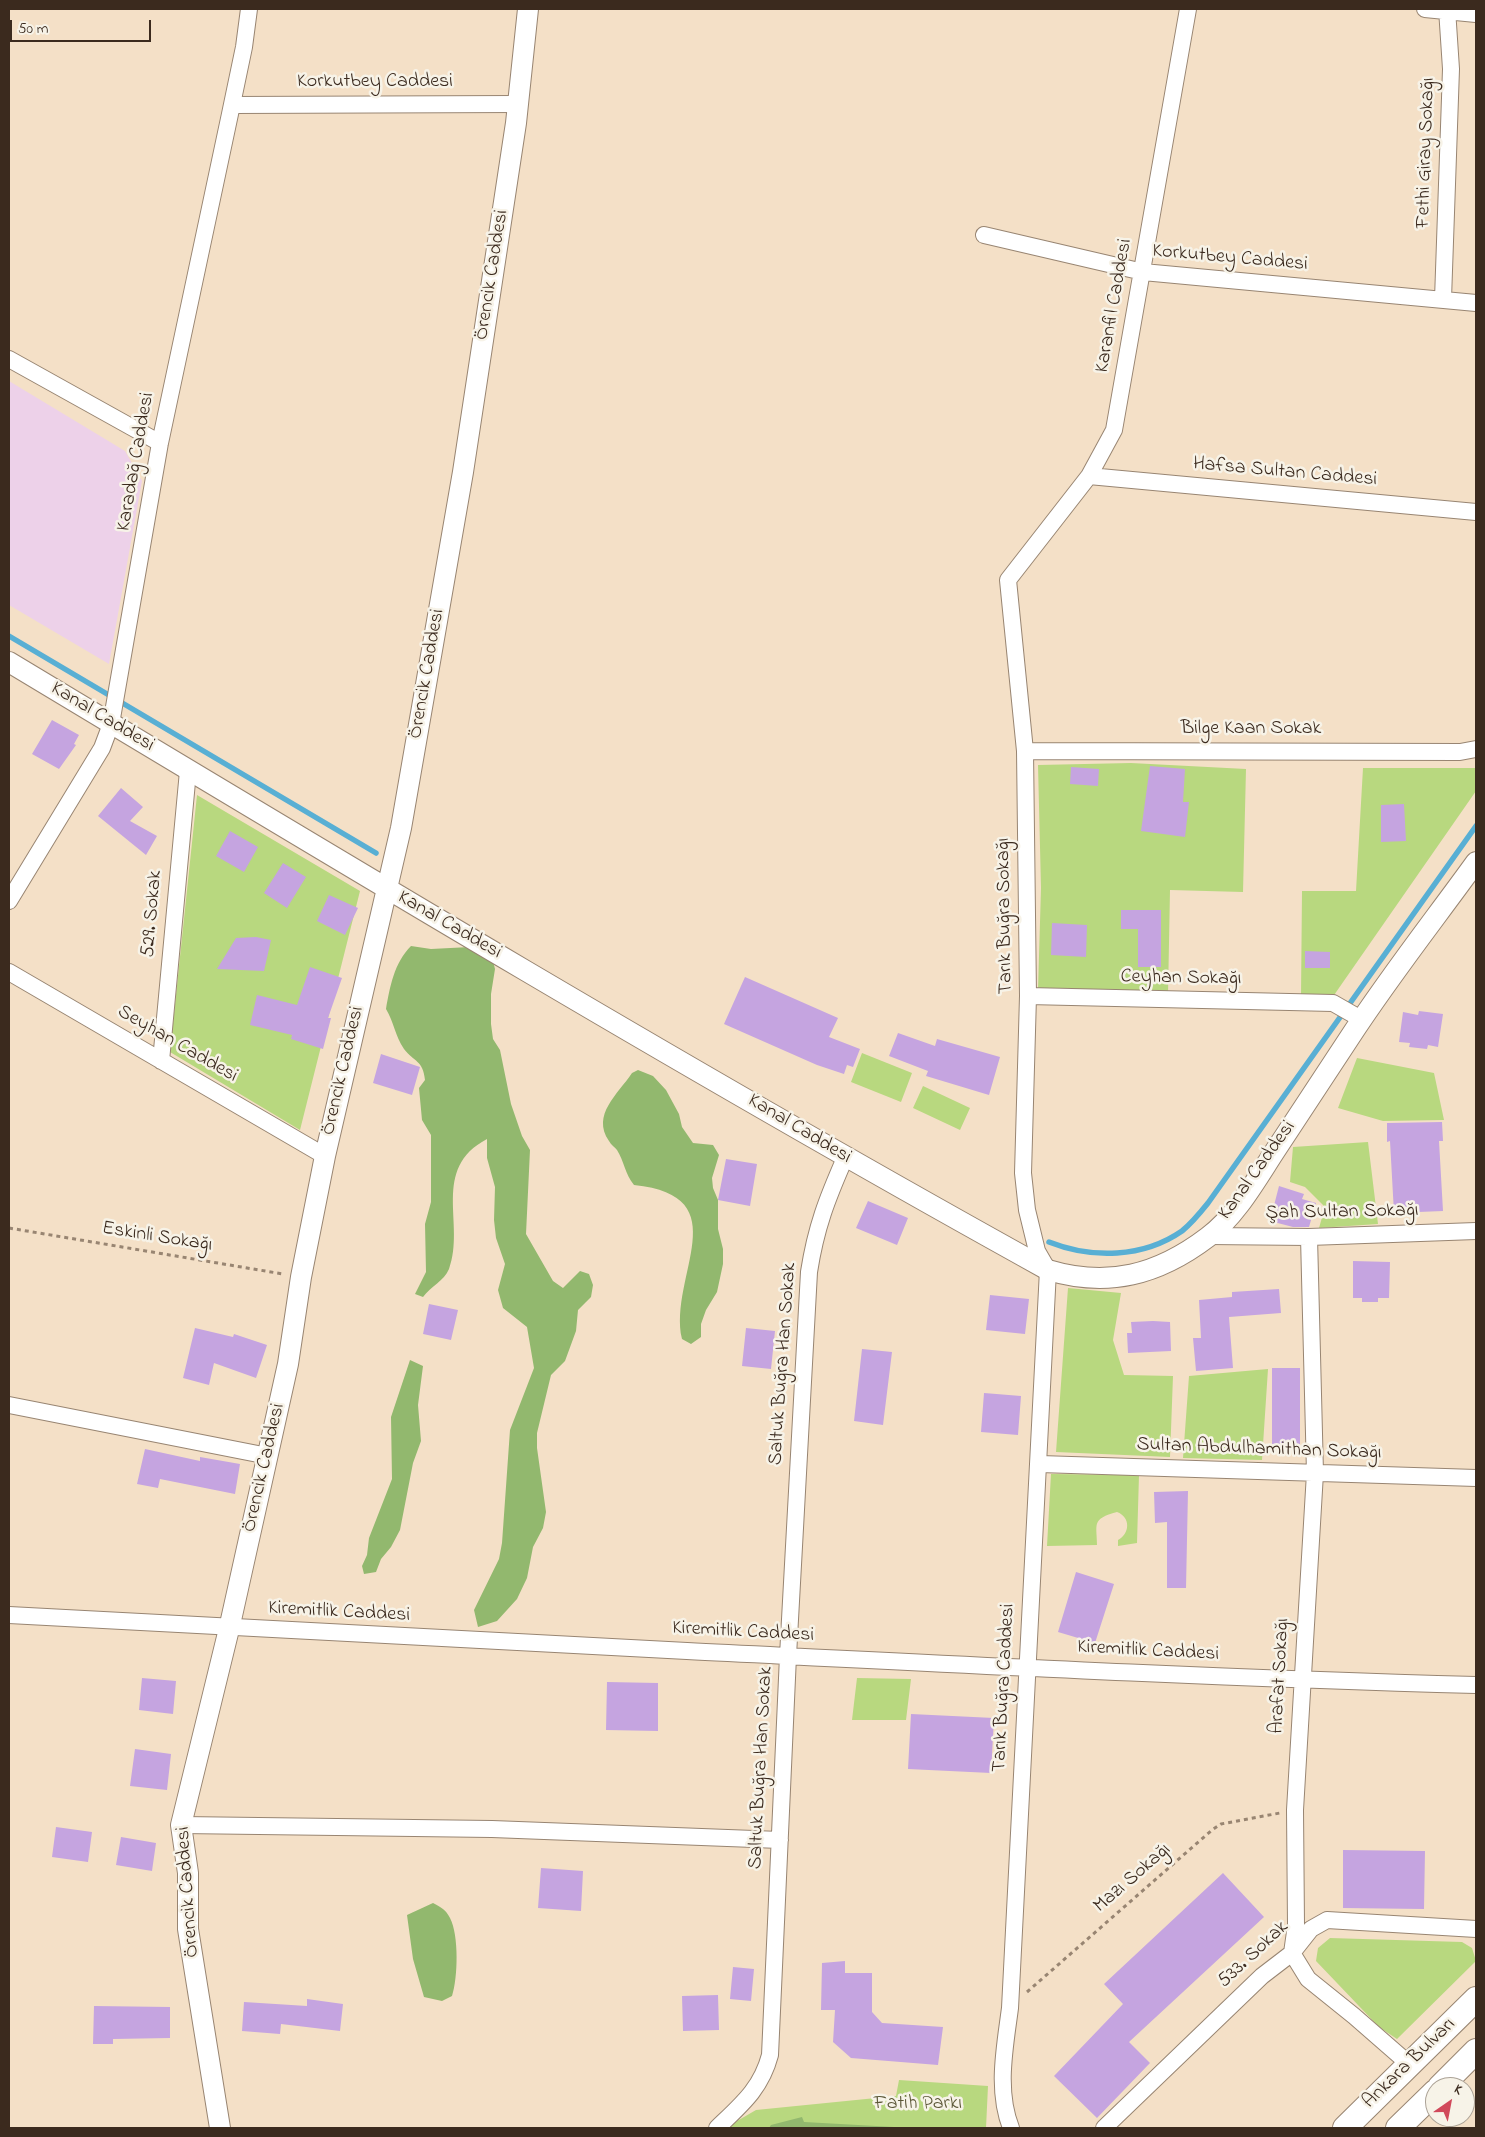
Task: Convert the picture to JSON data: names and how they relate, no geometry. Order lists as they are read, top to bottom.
{
  "streets": {
    "main road": ["Ankara Bulvarı"],
    "street": [
      "Korkutbey Caddesi",
      "Fethi Giray Sokağı",
      "Örencik Caddesi",
      "Karanfil Caddesi",
      "Karadağ Caddesi",
      "Hafsa Sultan Caddesi",
      "Kanal Caddesi",
      "Bilge Kaan Sokak",
      "529. Sokak",
      "Tarık Buğra Sokağı",
      "Ceyhan Sokağı",
      "Seyhan Caddesi",
      "Şah Sultan Sokağı",
      "Saltuk Buğra Han Sokak",
      "Sultan Abdulhamithan Sokağı",
      "Kiremitlik Caddesi",
      "Arafat Sokağı",
      "Tarık Buğra Caddesi",
      "533. Sokak"
    ],
    "path": ["Eskinli Sokağı", "Mazı Sokağı"]
  },
  "crossings": [
    ["Korkutbey Caddesi", "Fethi Giray Sokağı"],
    ["Korkutbey Caddesi", "Örencik Caddesi"],
    ["Korkutbey Caddesi", "Karanfil Caddesi"],
    ["Korkutbey Caddesi", "Karadağ Caddesi"],
    ["Örencik Caddesi", "Kanal Caddesi"],
    ["Örencik Caddesi", "Seyhan Caddesi"],
    ["Örencik Caddesi", "Eskinli Sokağı"],
    ["Örencik Caddesi", "Kiremitlik Caddesi"],
    ["Karanfil Caddesi", "Hafsa Sultan Caddesi"],
    ["Karanfil Caddesi", "Tarık Buğra Sokağı"],
    ["Karadağ Caddesi", "Kanal Caddesi"],
    ["Kanal Caddesi", "529. Sokak"],
    ["Kanal Caddesi", "Tarık Buğra Sokağı"],
    ["Kanal Caddesi", "Ceyhan Sokağı"],
    ["Kanal Caddesi", "Şah Sultan Sokağı"],
    ["Kanal Caddesi", "Saltuk Buğra Han Sokak"],
    ["Kanal Caddesi", "Tarık Buğra Caddesi"],
    ["Bilge Kaan Sokak", "Tarık Buğra Sokağı"],
    ["529. Sokak", "Seyhan Caddesi"],
    ["Tarık Buğra Sokağı", "Ceyhan Sokağı"],
    ["Tarık Buğra Sokağı", "Tarık Buğra Caddesi"],
    ["Şah Sultan Sokağı", "Arafat Sokağı"],
    ["Saltuk Buğra Han Sokak", "Kiremitlik Caddesi"],
    ["Sultan Abdulhamithan Sokağı", "Arafat Sokağı"],
    ["Sultan Abdulhamithan Sokağı", "Tarık Buğra Caddesi"],
    ["Kiremitlik Caddesi", "Arafat Sokağı"],
    ["Kiremitlik Caddesi", "Tarık Buğra Caddesi"],
    ["Arafat Sokağı", "Mazı Sokağı"],
    ["Arafat Sokağı", "533. Sokak"],
    ["Tarık Buğra Caddesi", "Mazı Sokağı"]
  ],
  "parks": ["Fatih Parkı"],
  "scale_bar": "50 m",
  "north": "top right"
}
